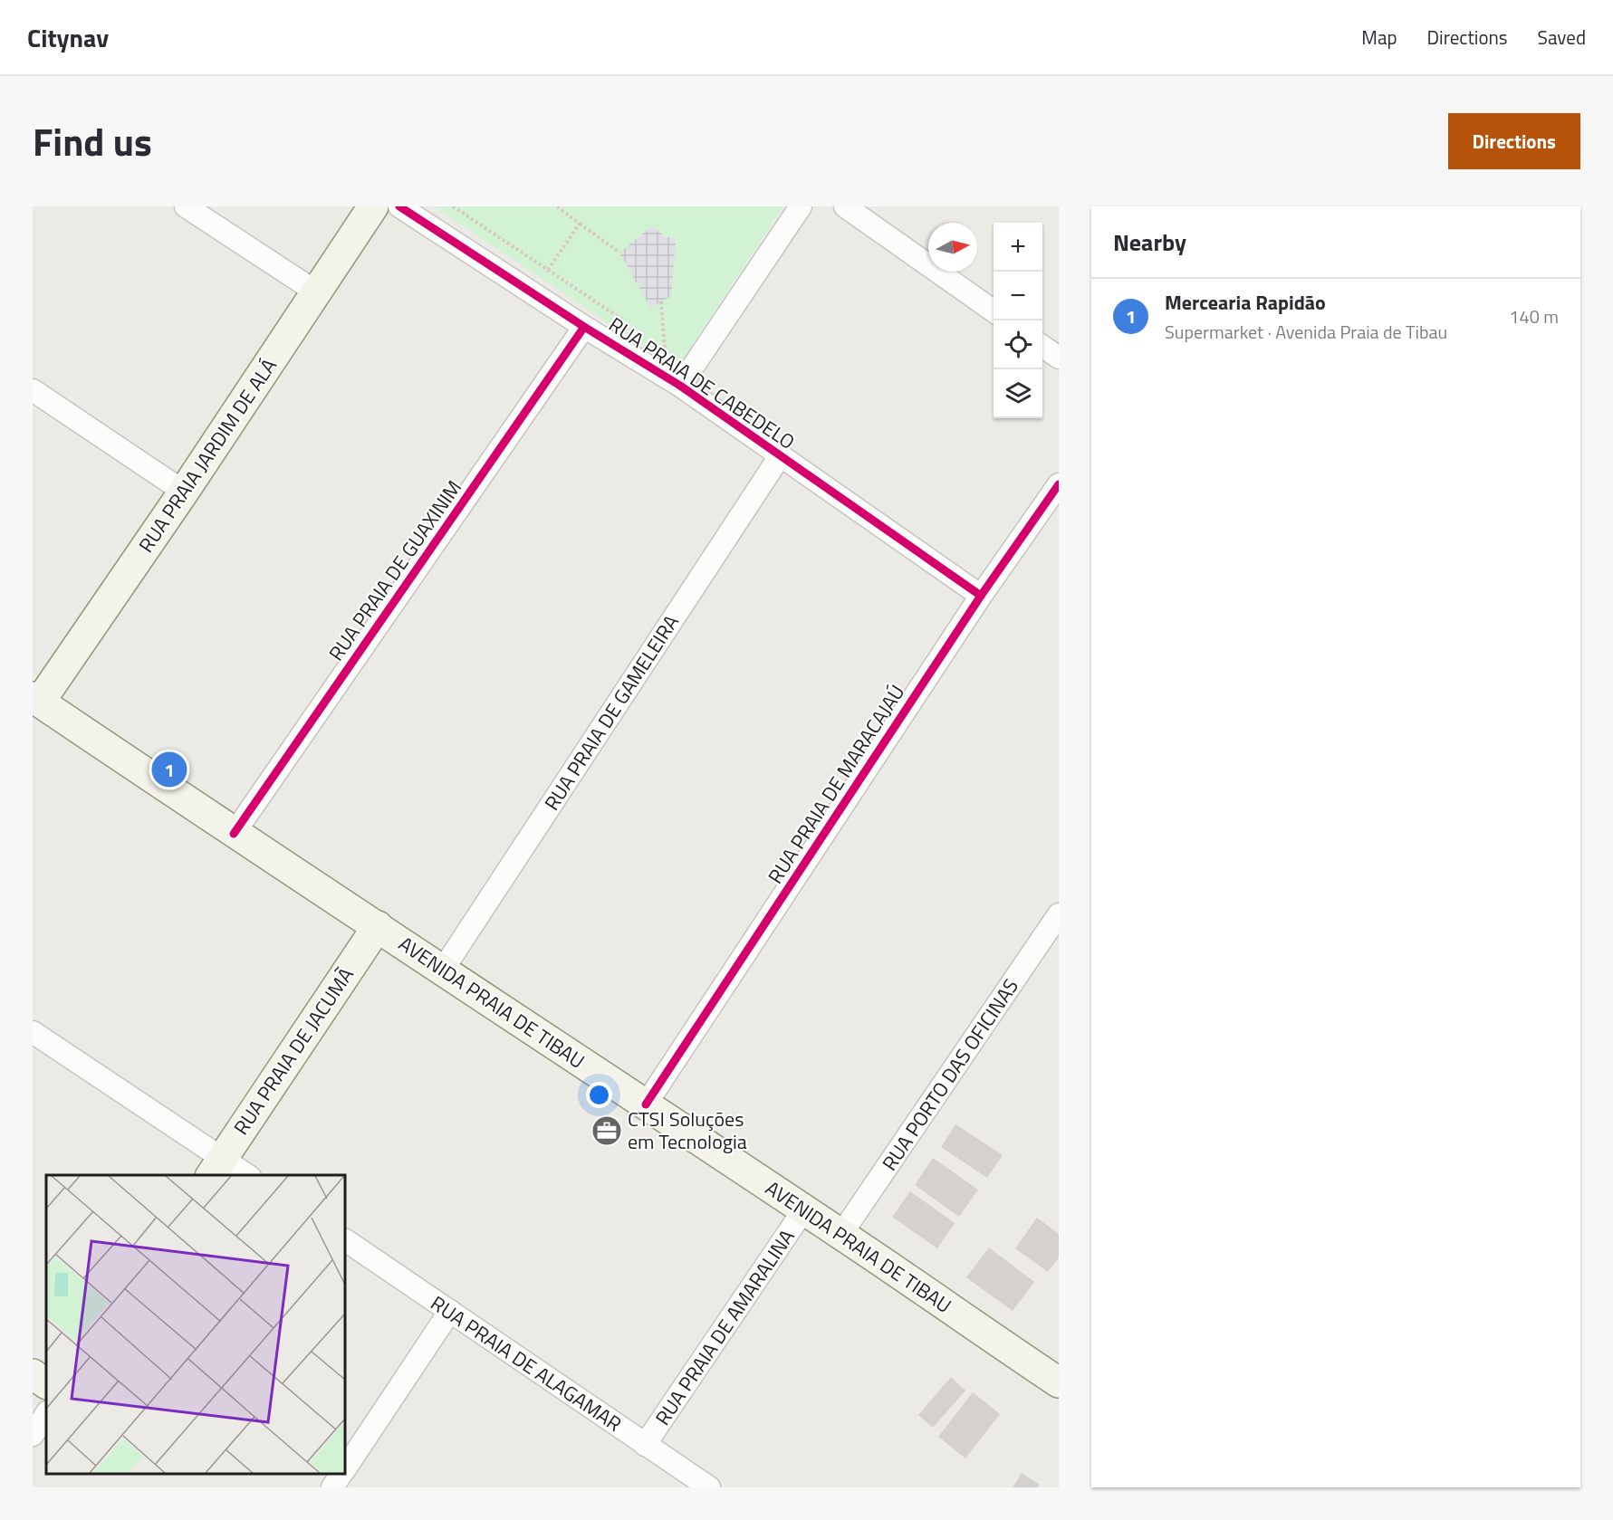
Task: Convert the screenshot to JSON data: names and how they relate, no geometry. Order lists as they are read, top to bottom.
{
  "streets": {
    "main road": ["RUA PRAIA JARDIM DE ALÁ", "AVENIDA PRAIA DE TIBAU", "RUA PRAIA DE JACUMÃ"],
    "street": [
      "RUA PRAIA DE CABEDELO",
      "RUA PRAIA DE GUAXINIM",
      "RUA PRAIA DE GAMELEIRA",
      "RUA PRAIA DE MARACAJAÚ",
      "RUA PORTO DAS OFICINAS",
      "RUA PRAIA DE AMARALINA",
      "RUA PRAIA DE ALAGAMAR"
    ]
  },
  "crossings": [
    ["RUA PRAIA DE CABEDELO", "RUA PRAIA DE GUAXINIM"],
    ["RUA PRAIA DE CABEDELO", "RUA PRAIA DE GAMELEIRA"],
    ["RUA PRAIA DE CABEDELO", "RUA PRAIA DE MARACAJAÚ"],
    ["RUA PRAIA JARDIM DE ALÁ", "AVENIDA PRAIA DE TIBAU"],
    ["RUA PRAIA DE GUAXINIM", "AVENIDA PRAIA DE TIBAU"],
    ["RUA PRAIA DE GAMELEIRA", "AVENIDA PRAIA DE TIBAU"],
    ["RUA PRAIA DE MARACAJAÚ", "AVENIDA PRAIA DE TIBAU"],
    ["AVENIDA PRAIA DE TIBAU", "RUA PRAIA DE JACUMÃ"],
    ["AVENIDA PRAIA DE TIBAU", "RUA PORTO DAS OFICINAS"],
    ["AVENIDA PRAIA DE TIBAU", "RUA PRAIA DE AMARALINA"],
    ["RUA PRAIA DE AMARALINA", "RUA PRAIA DE ALAGAMAR"]
  ],
  "places": {
    "office": ["CTSI Soluções em Tecnologia"]
  },
  "north": "right",
  "page": {
    "header": "Citynav",
    "nav": ["Map", "Directions", "Saved"],
    "title": "Find us",
    "buttons": "Directions",
    "heading": "Nearby",
    "map_buttons": ["+", "−"],
    "list": [
      {
        "mark": "1",
        "name": "Mercearia Rapidão",
        "note": "Supermarket · Avenida Praia de Tibau",
        "value": "140 m"
      }
    ],
    "pins": "1"
  }
}
